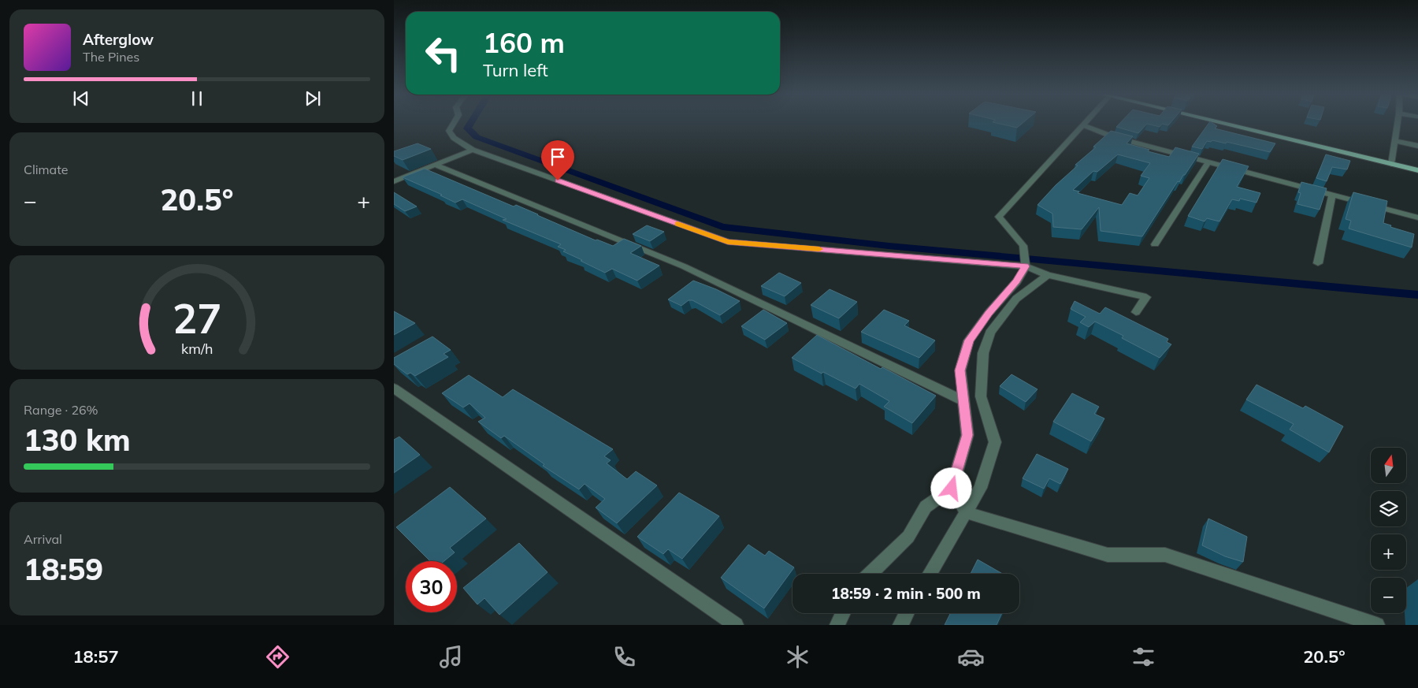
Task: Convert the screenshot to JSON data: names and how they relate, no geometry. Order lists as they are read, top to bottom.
{
  "north": "top",
  "page": {
    "turn": ["160 m", "Turn left"],
    "song": ["Afterglow", "The Pines"],
    "tile": [
      "Climate",
      ["Range · 26%", "130 km"],
      ["Arrival", "18:59"]
    ],
    "heat": ["−", "20.5°", "+"],
    "map_buttons": ["+", "−"],
    "limit": "30",
    "trip": "18:59 · 2 min · 500 m",
    "tabs": ["18:57", "20.5°"],
    "gauge": ["27", "km/h"]
  }
}
